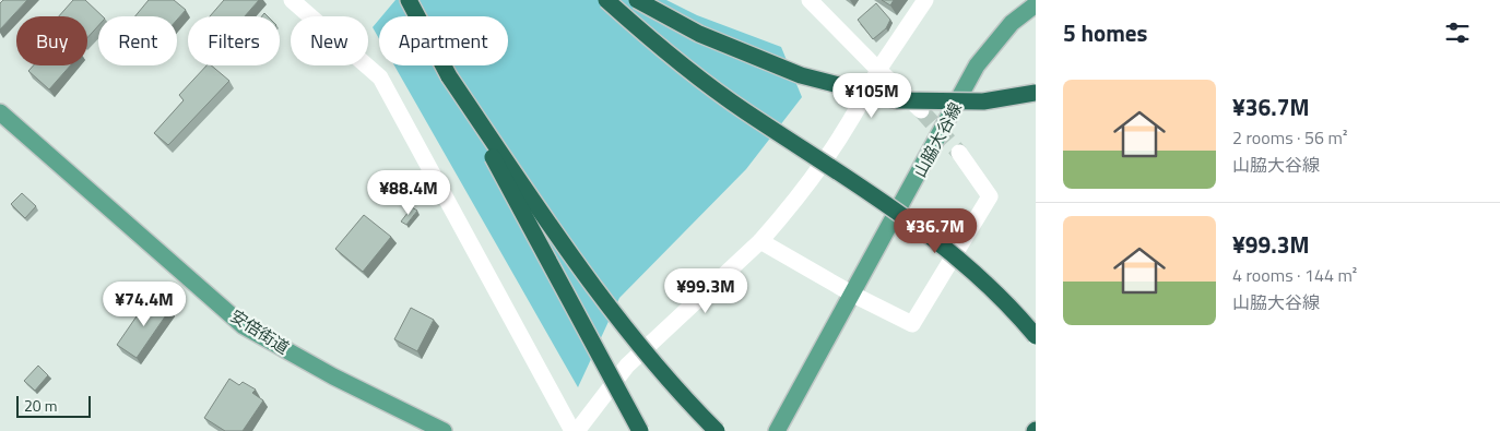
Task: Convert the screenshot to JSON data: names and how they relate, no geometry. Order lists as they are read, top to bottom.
{
  "streets": {
    "main road": ["山脇大谷線", "安倍街道"]
  },
  "scale_bar": "20 m",
  "page": {
    "heading": "5 homes",
    "chip": [
      "Buy",
      "Rent",
      "Filters",
      "New",
      "Apartment"
    ],
    "list": [
      {
        "name": "¥36.7M",
        "note": "2 rooms · 56 m² · 山脇大谷線"
      },
      {
        "name": "¥99.3M",
        "note": "4 rooms · 144 m² · 山脇大谷線"
      }
    ],
    "price": [
      "¥105M",
      "¥88.4M",
      "¥36.7M",
      "¥99.3M",
      "¥74.4M"
    ],
    "scale": "20 m"
  }
}
